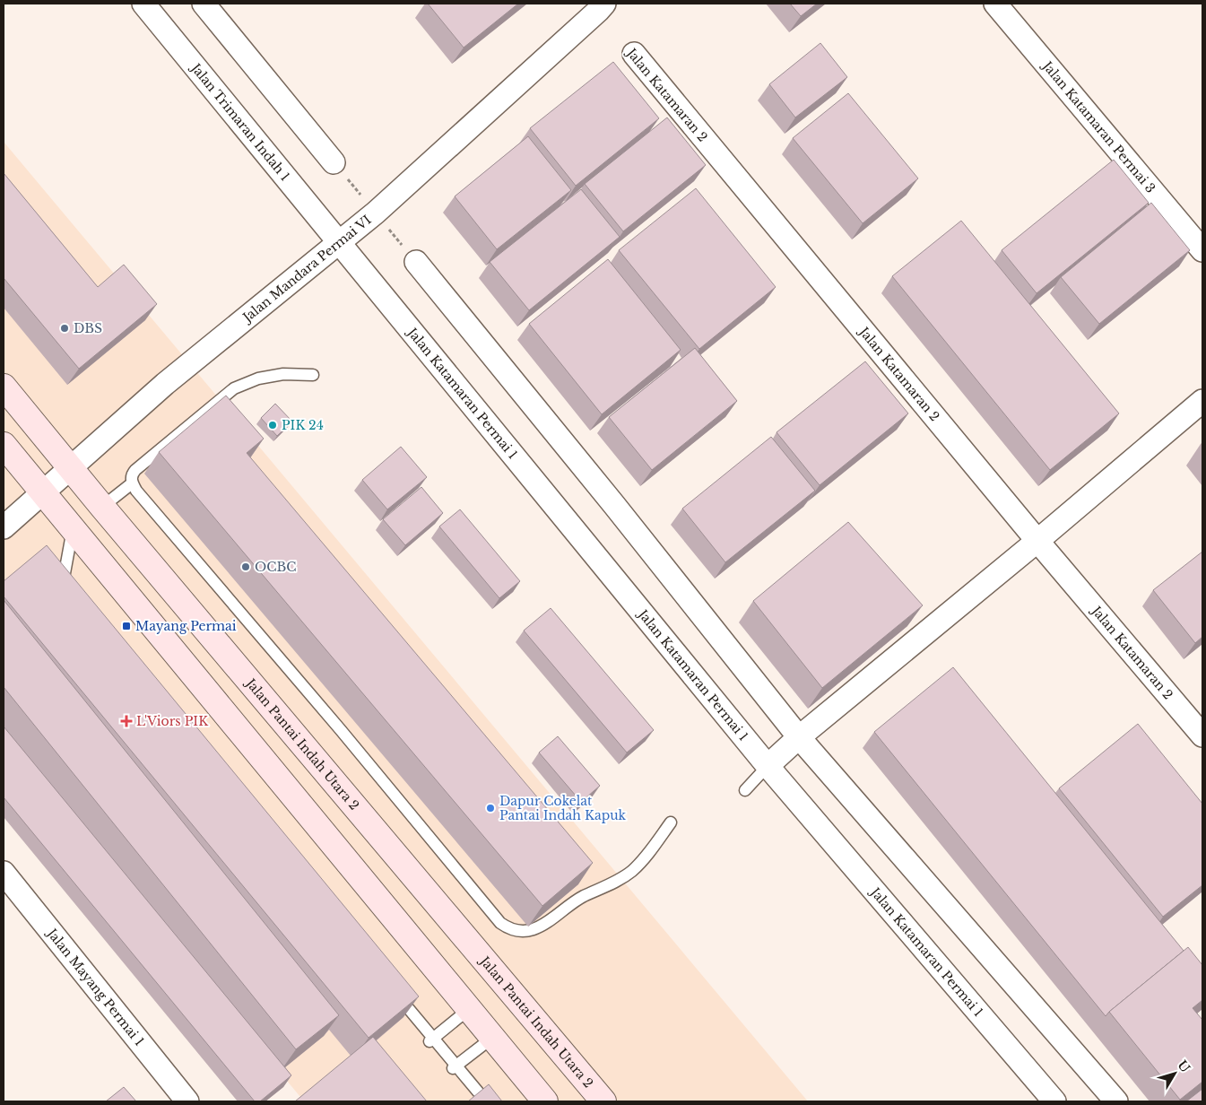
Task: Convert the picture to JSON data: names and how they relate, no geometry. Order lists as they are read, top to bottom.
{
  "streets": {
    "street": [
      "Jalan Katamaran 2",
      "Jalan Trimaran Indah 1",
      "Jalan Katamaran Permai 3",
      "Jalan Mandara Permai VI",
      "Jalan Katamaran Permai 1",
      "Jalan Pantai Indah Utara 2",
      "Jalan Mayang Permai 1"
    ]
  },
  "crossings": [
    ["Jalan Trimaran Indah 1", "Jalan Mandara Permai VI"],
    ["Jalan Trimaran Indah 1", "Jalan Katamaran Permai 1"],
    ["Jalan Mandara Permai VI", "Jalan Katamaran Permai 1"],
    ["Jalan Mandara Permai VI", "Jalan Pantai Indah Utara 2"]
  ],
  "places": {
    "other": [
      "DBS",
      "PIK 24",
      "OCBC",
      "Dapur Cokelat Pantai Indah Kapuk"
    ],
    "transit": ["Mayang Permai"],
    "health": ["L'Viors PIK"]
  },
  "north": "top right"
}
